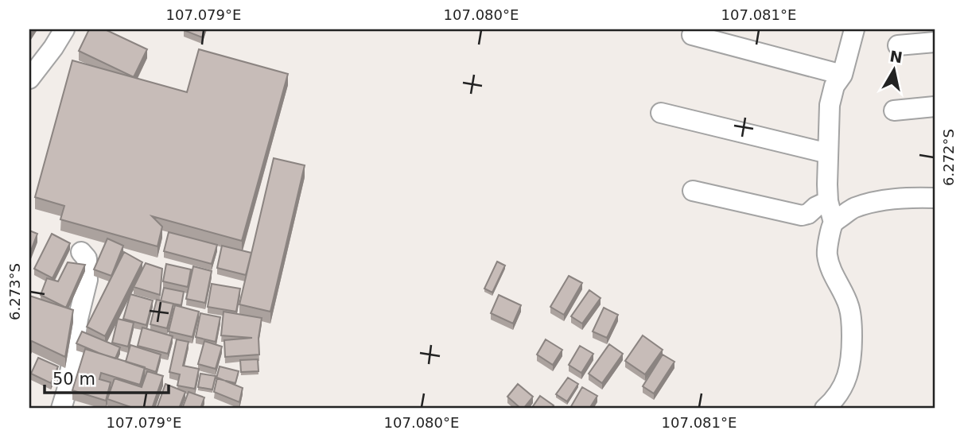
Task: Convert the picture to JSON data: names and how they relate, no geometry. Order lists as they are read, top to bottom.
{
  "scale_bar": "50 m",
  "north": "top",
  "coordinates": [
    "107.079°E",
    "107.080°E",
    "107.081°E",
    "6.272°S",
    "6.273°S"
  ]
}
